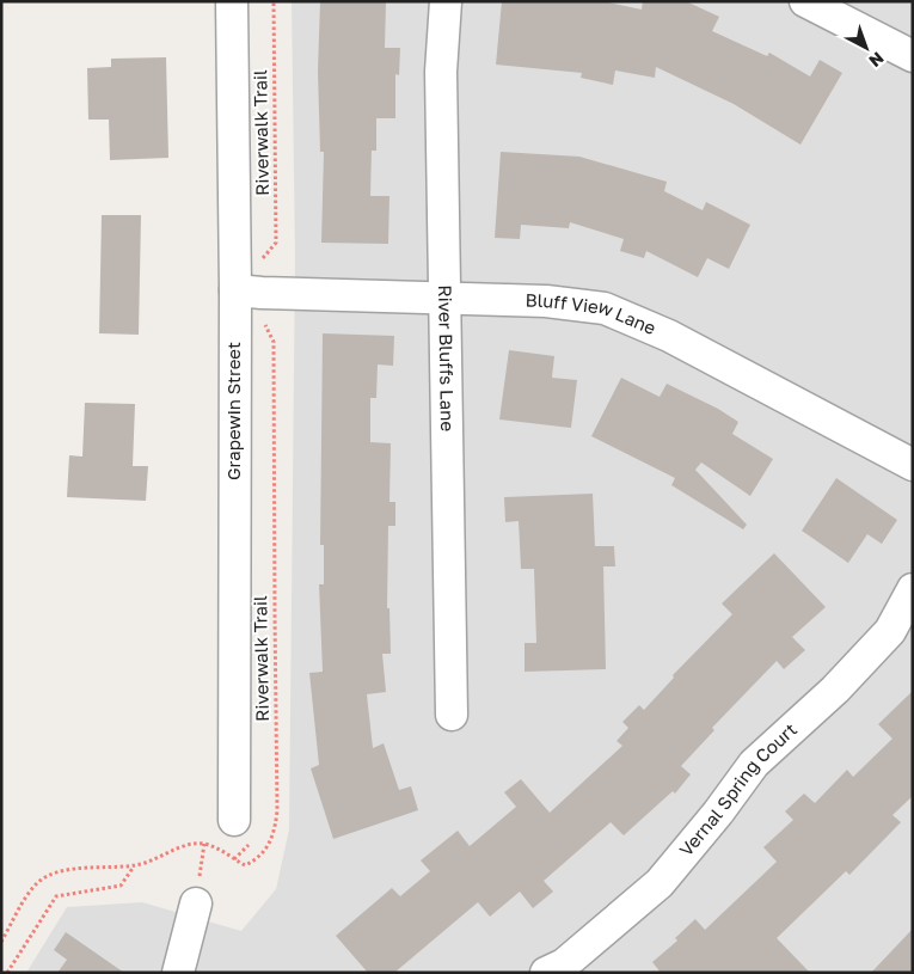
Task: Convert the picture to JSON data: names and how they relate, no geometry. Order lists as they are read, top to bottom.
{
  "streets": {
    "street": [
      "Bluff View Lane",
      "River Bluffs Lane",
      "Grapewin Street",
      "Vernal Spring Court"
    ],
    "path": ["Riverwalk Trail"]
  },
  "crossings": [
    ["Bluff View Lane", "River Bluffs Lane"],
    ["Bluff View Lane", "Grapewin Street"]
  ],
  "north": "bottom right"
}
